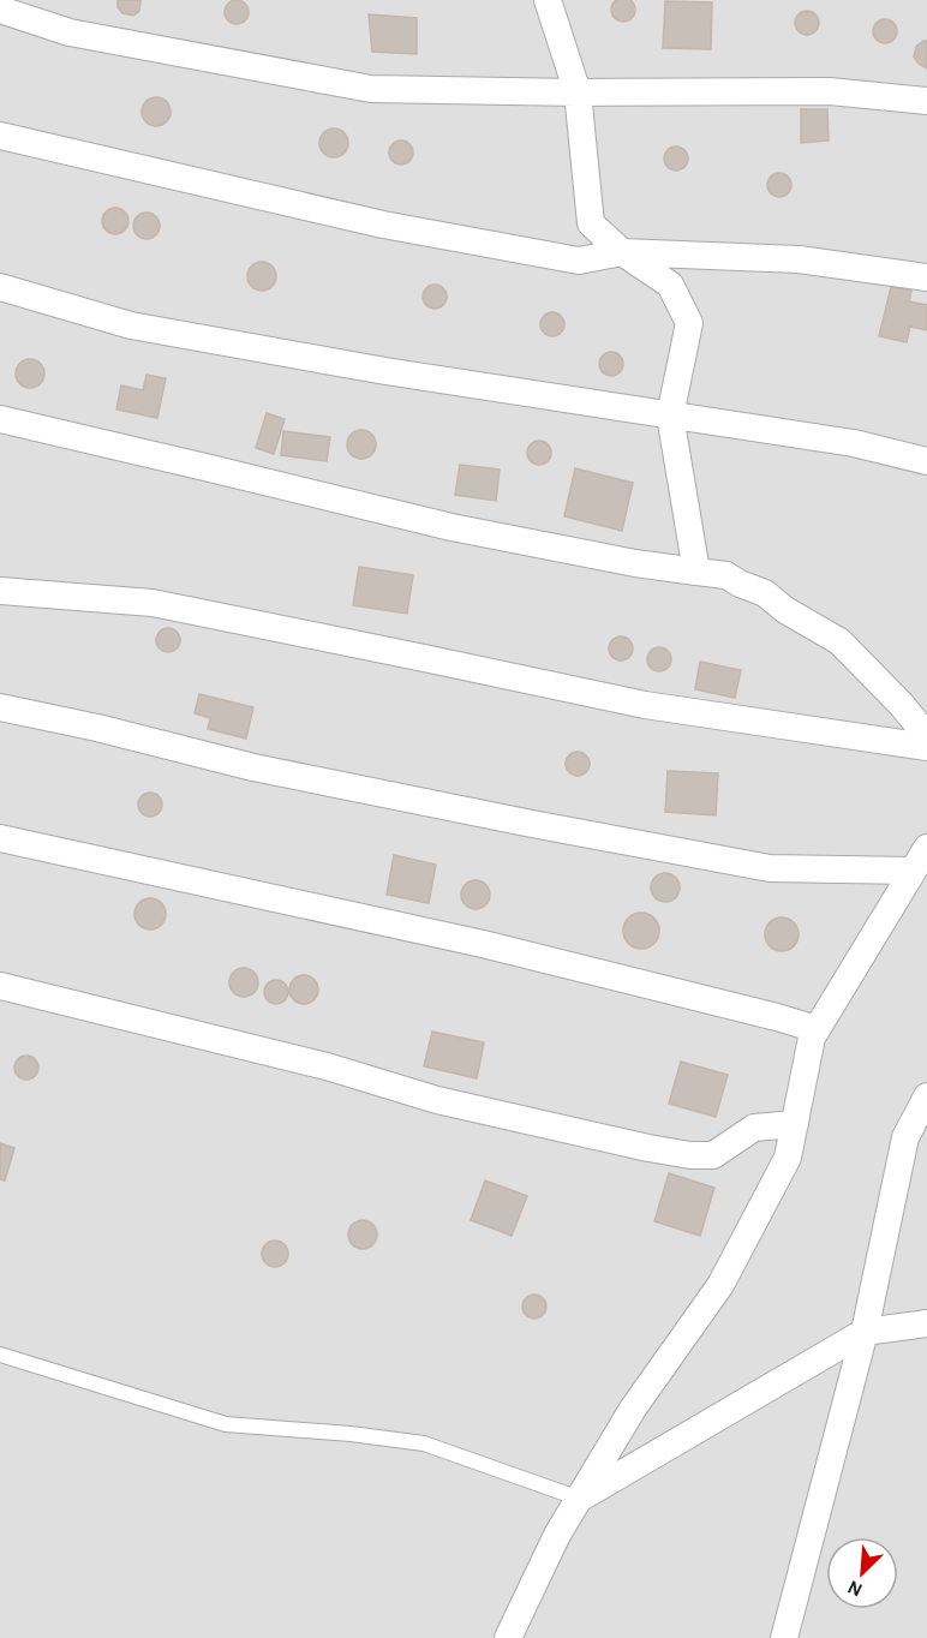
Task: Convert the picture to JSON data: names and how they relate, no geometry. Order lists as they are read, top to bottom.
{
  "north": "bottom left"
}
